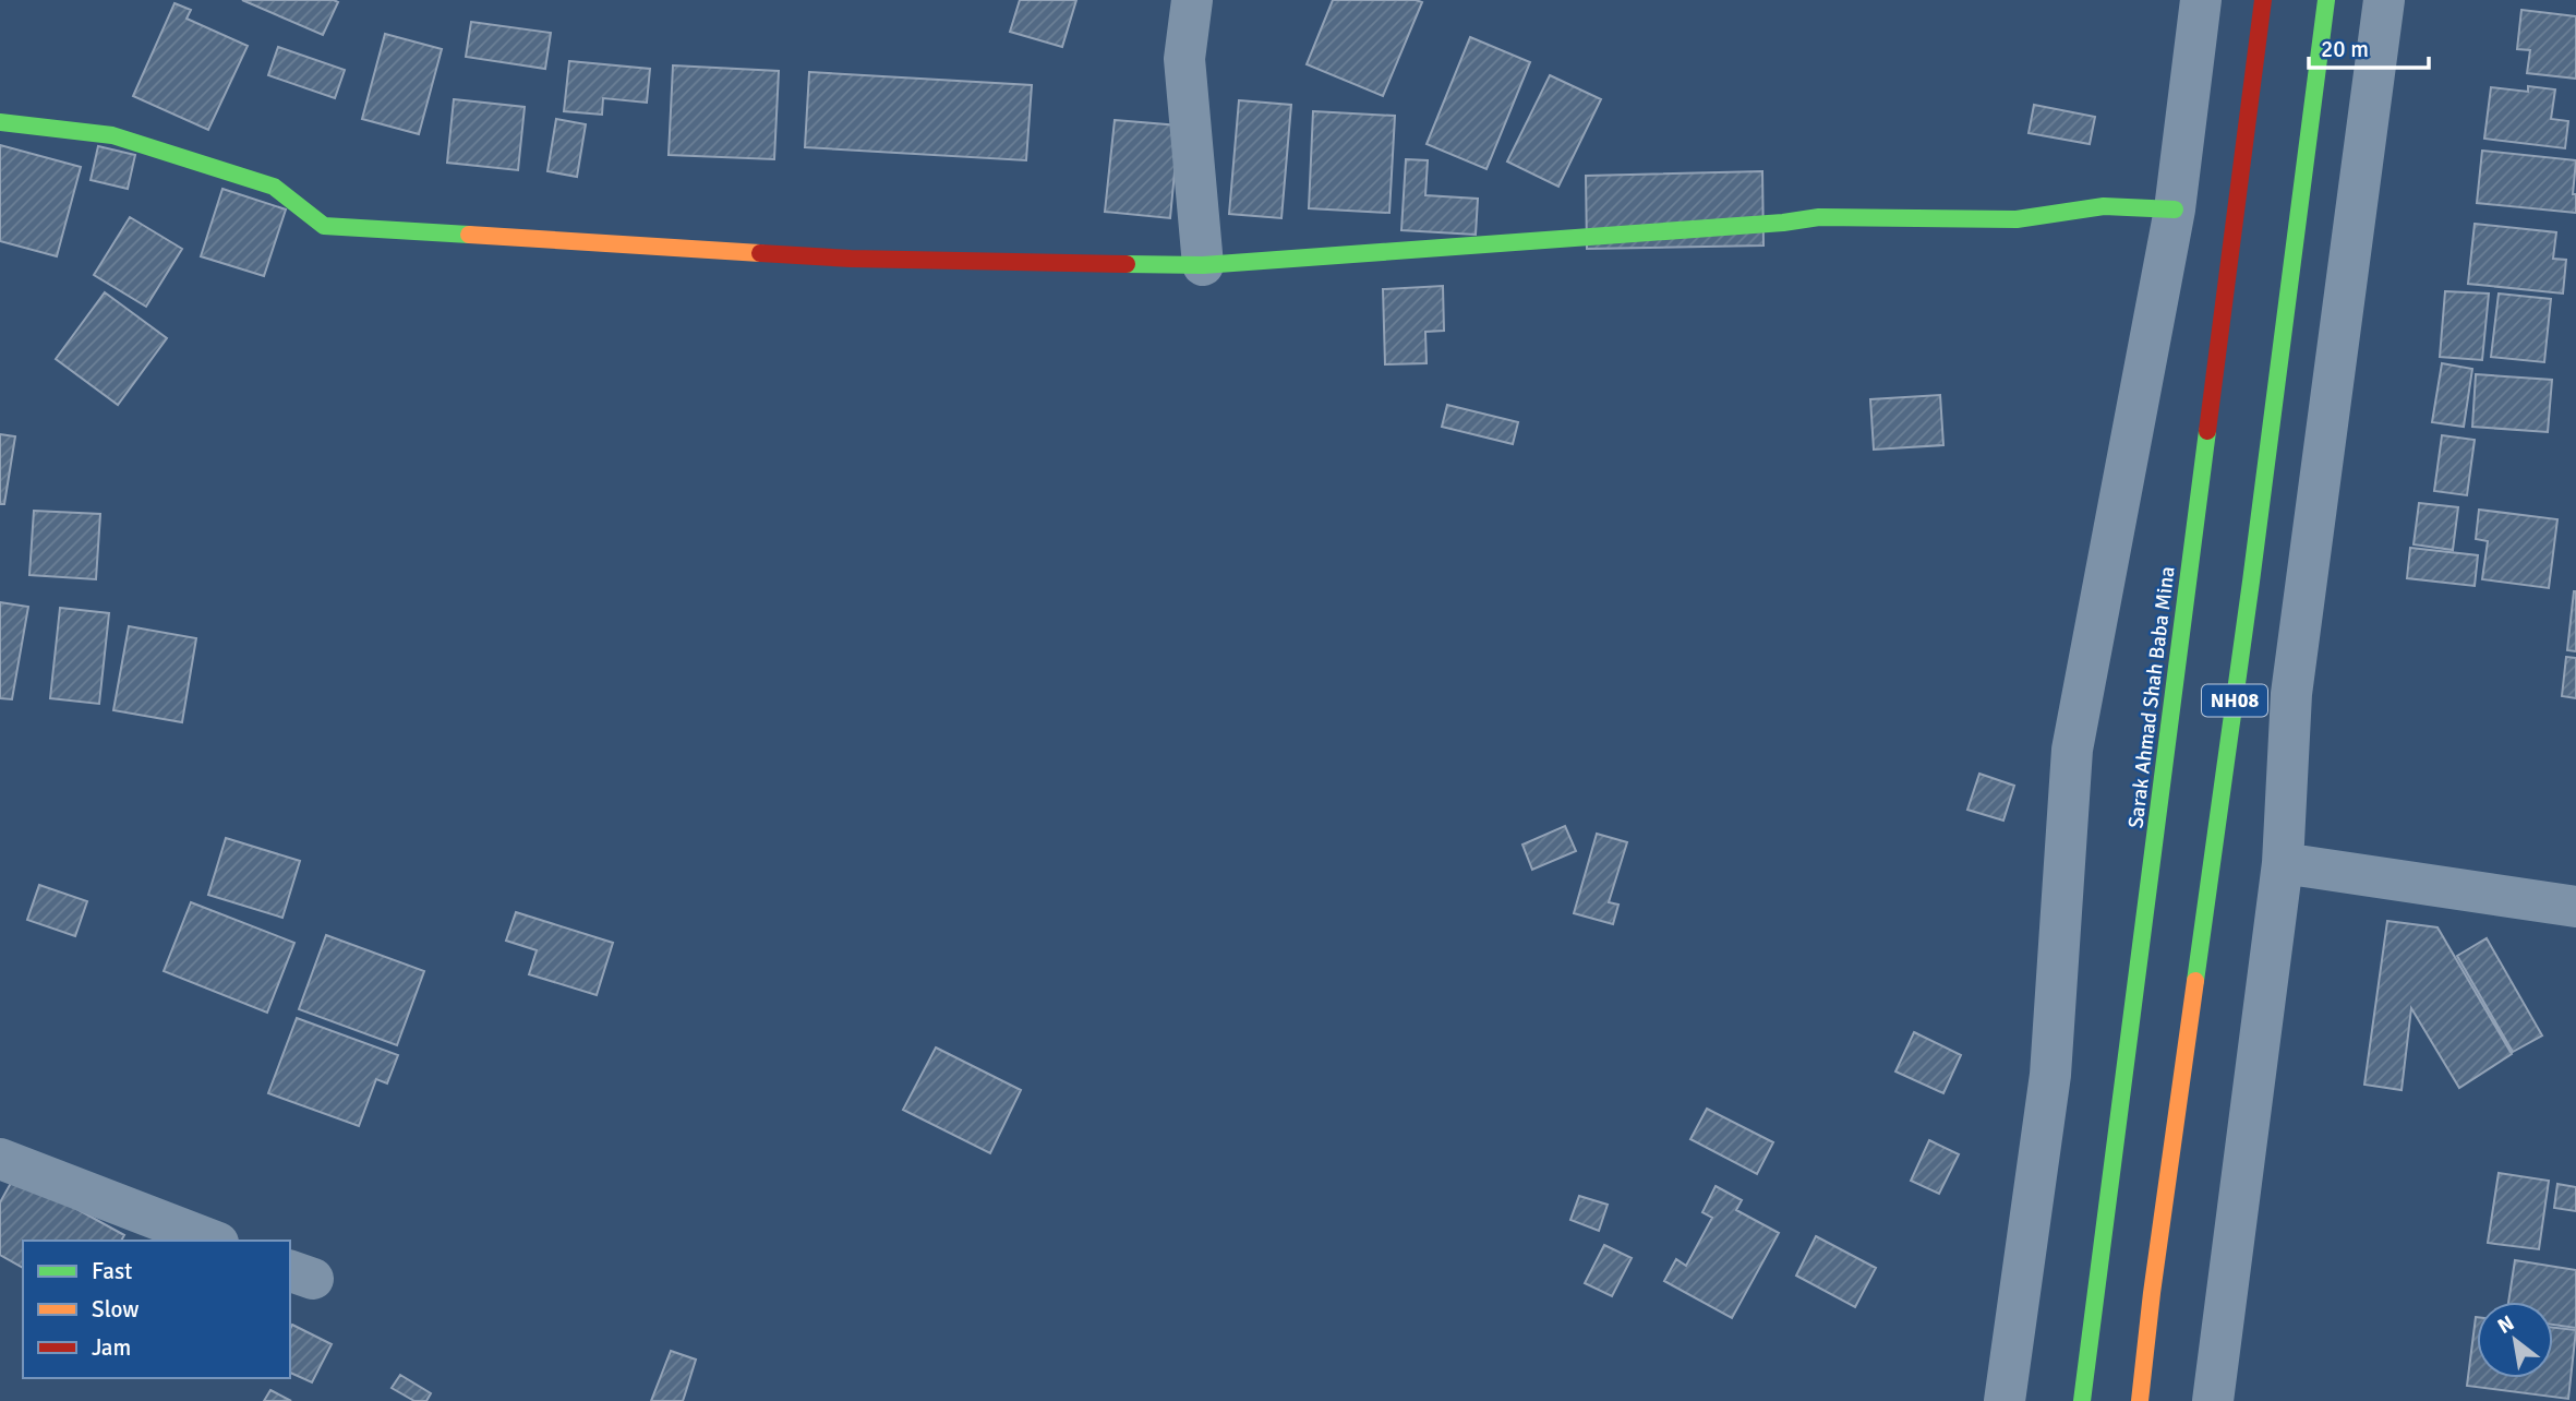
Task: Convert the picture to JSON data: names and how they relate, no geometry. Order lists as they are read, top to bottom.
{
  "streets": {
    "main road": ["Sarak Ahmad Shah Baba Mina", "NH08"]
  },
  "legend": ["Fast", "Slow", "Jam"],
  "scale_bar": "20 m",
  "north": "top left"
}
